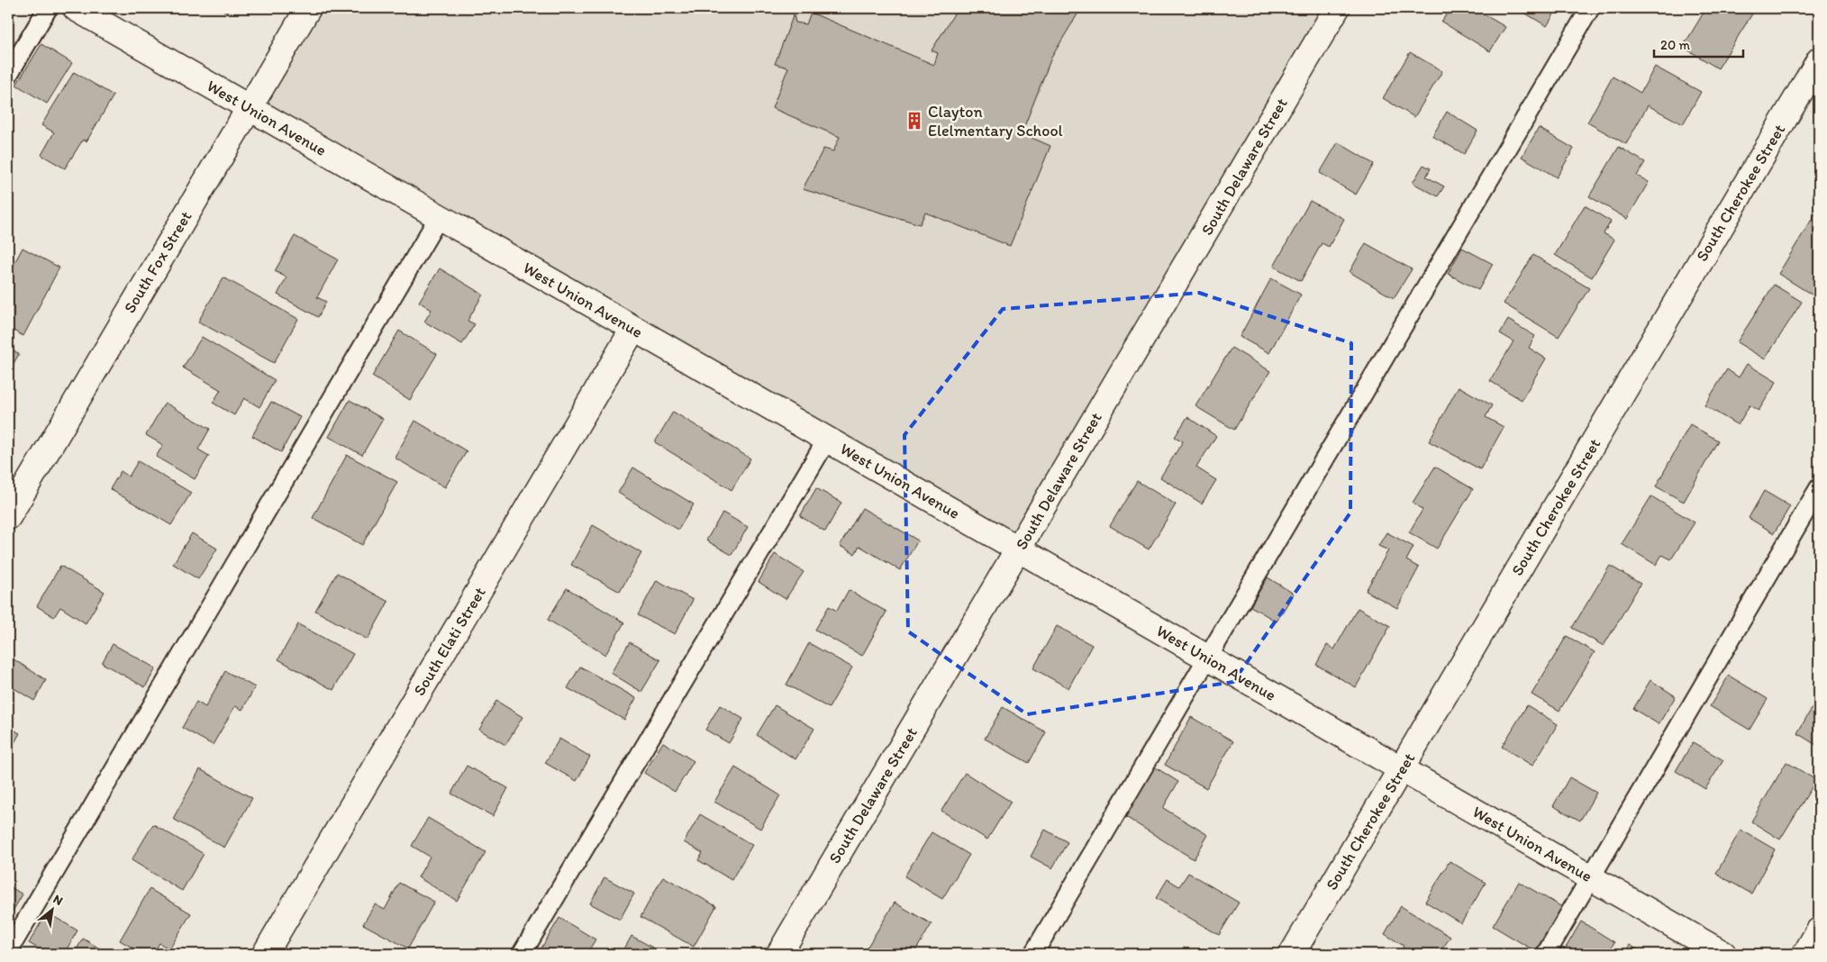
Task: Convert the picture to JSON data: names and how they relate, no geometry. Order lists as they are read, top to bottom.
{
  "streets": {
    "street": [
      "West Union Avenue",
      "South Delaware Street",
      "South Cherokee Street",
      "South Fox Street",
      "South Elati Street"
    ]
  },
  "crossings": [
    ["West Union Avenue", "South Delaware Street"],
    ["West Union Avenue", "South Cherokee Street"],
    ["West Union Avenue", "South Fox Street"],
    ["West Union Avenue", "South Elati Street"]
  ],
  "places": {
    "building": ["Clayton Elelmentary School"]
  },
  "scale_bar": "20 m",
  "north": "top right"
}
